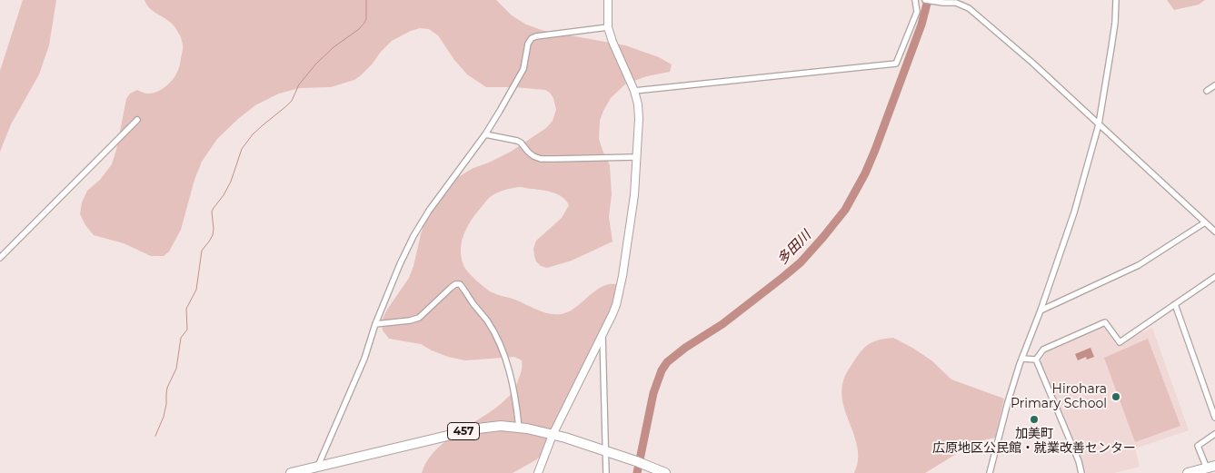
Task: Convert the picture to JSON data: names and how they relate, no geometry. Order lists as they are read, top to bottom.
{
  "streets": {
    "highway": ["457"]
  },
  "water": ["多田川"],
  "places": ["Hirohara Primary School", "加美町 広原地区公民館・就業改善センター"]
}
